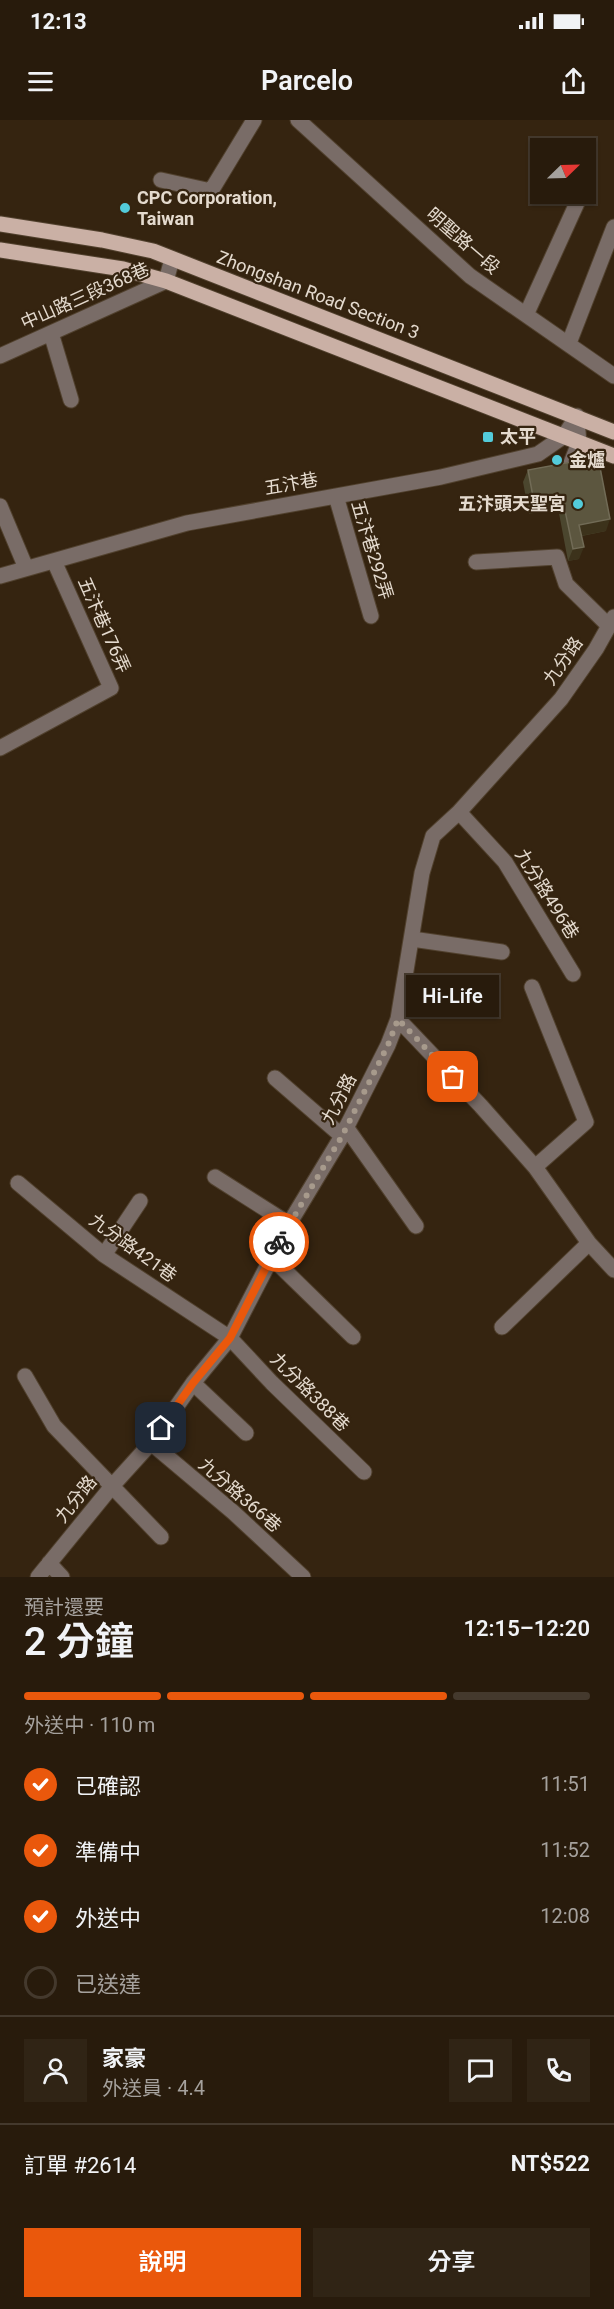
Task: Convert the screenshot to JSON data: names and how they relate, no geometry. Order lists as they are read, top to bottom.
{
  "streets": {
    "main road": ["Zhongshan Road Section 3"],
    "street": [
      "明聖路一段",
      "中山路三段368巷",
      "五汴巷",
      "五汴巷292弄",
      "五汴巷176弄",
      "九分路",
      "九分路496巷",
      "九分路421巷",
      "九分路388巷",
      "九分路366巷"
    ]
  },
  "crossings": [
    ["Zhongshan Road Section 3", "中山路三段368巷"],
    ["Zhongshan Road Section 3", "五汴巷"],
    ["五汴巷", "五汴巷292弄"],
    ["五汴巷", "五汴巷176弄"],
    ["九分路", "九分路496巷"],
    ["九分路", "九分路421巷"],
    ["九分路", "九分路388巷"],
    ["九分路", "九分路366巷"],
    ["九分路421巷", "九分路388巷"]
  ],
  "places": {
    "other": [
      "CPC Corporation, Taiwan",
      "金爐",
      "五汴頭天聖宮",
      "Hi-Life"
    ],
    "transit": ["太平"]
  },
  "north": "top right",
  "page": {
    "status": "12:13",
    "header": "Parcelo",
    "bubble": "Hi-Life",
    "heading": ["2 分鐘", "預計還要", "12:15–12:20"],
    "panel": [
      "家豪",
      "外送員 · 4.4",
      "訂單 #2614",
      "NT$522"
    ],
    "bar": "外送中 · 110 m",
    "list": [
      ["已確認", "11:51"],
      ["準備中", "11:52"],
      ["外送中", "12:08"],
      "已送達"
    ],
    "buttons": ["說明", "分享"]
  }
}
